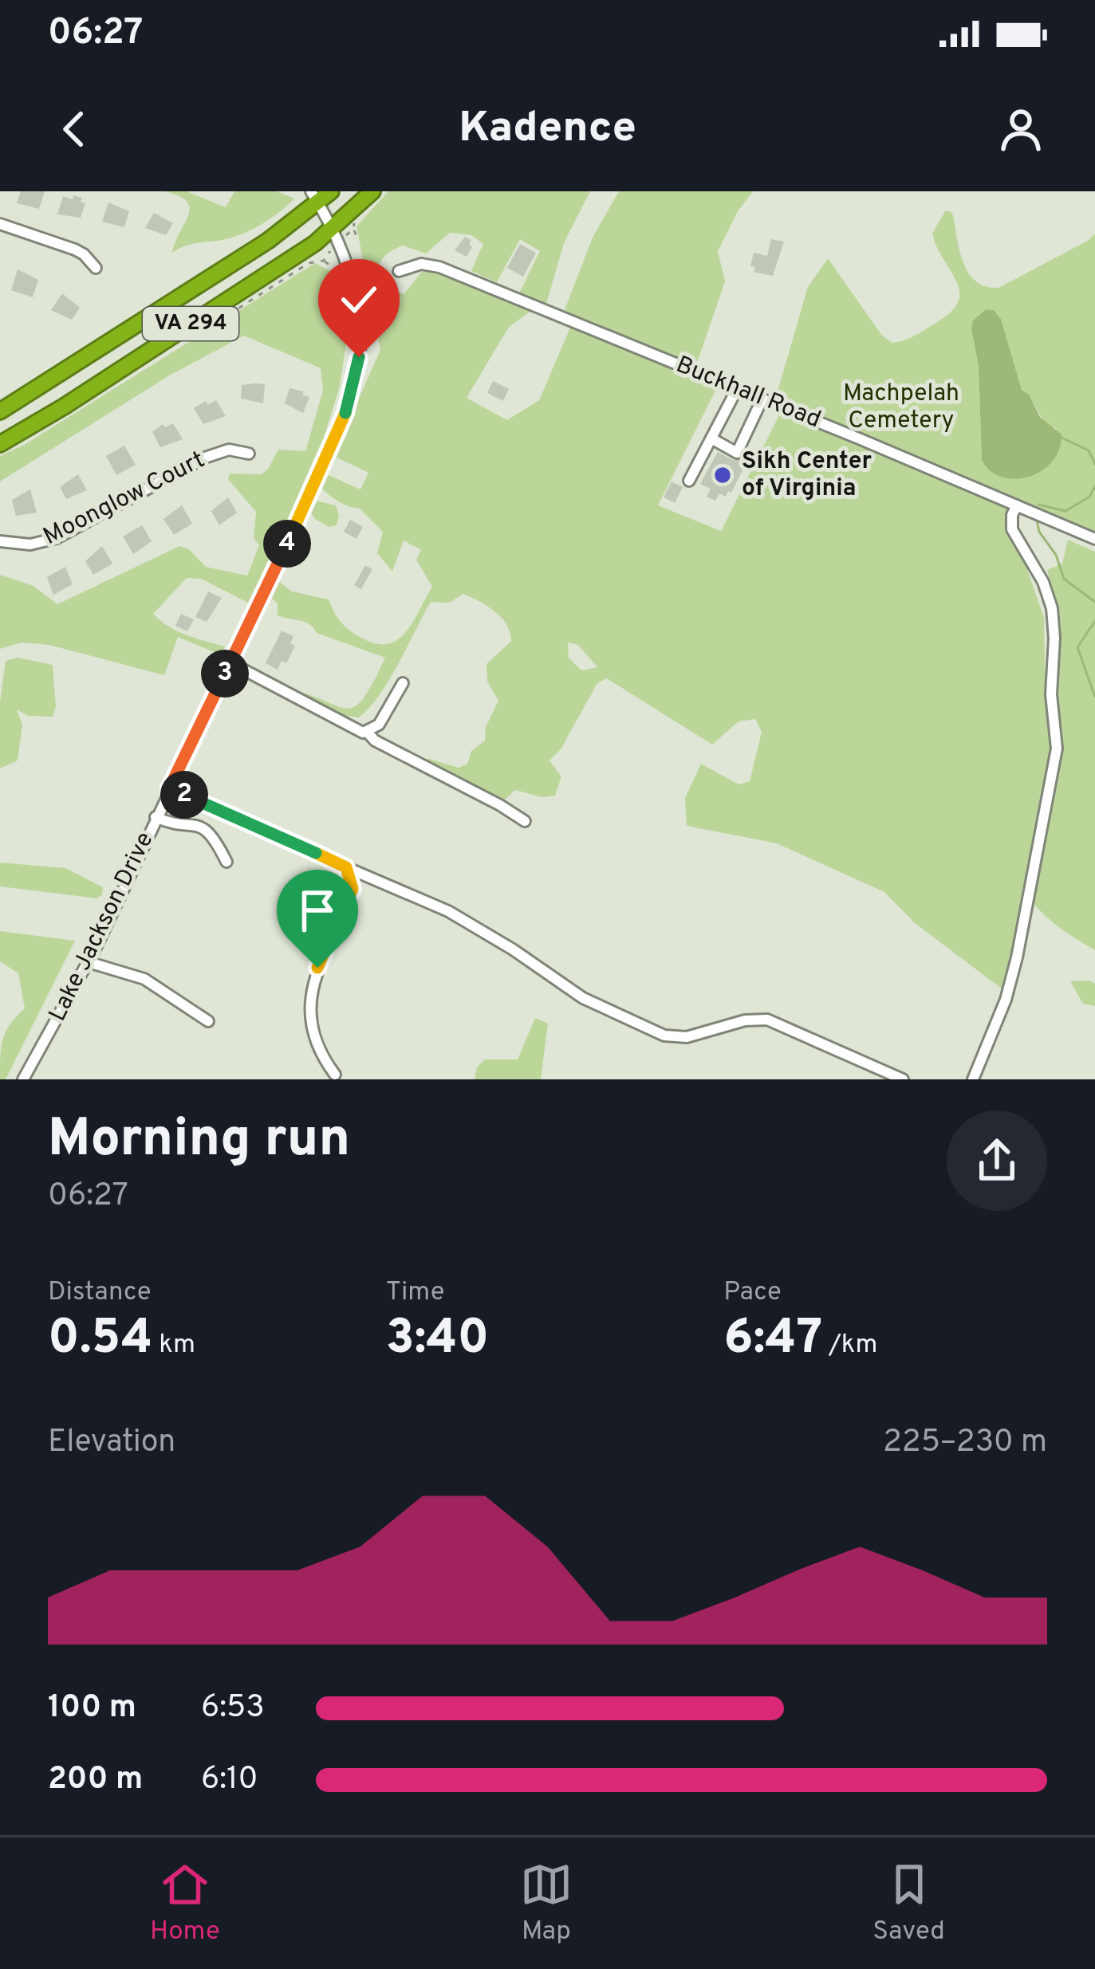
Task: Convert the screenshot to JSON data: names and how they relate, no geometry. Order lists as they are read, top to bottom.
{
  "streets": {
    "highway": ["VA 294"],
    "street": ["Buckhall Road", "Moonglow Court", "Lake Jackson Drive"]
  },
  "crossings": [
    ["VA 294", "Lake Jackson Drive"]
  ],
  "parks": ["Machpelah Cemetery"],
  "places": ["Sikh Center of Virginia"],
  "page": {
    "status": "06:27",
    "header": "Kadence",
    "pins": ["4", "3", "2"],
    "heading": ["Morning run", "06:27"],
    "stats": [
      ["Distance", "0.54 km"],
      ["Time", "3:40"],
      ["Pace", "6:47 /km"]
    ],
    "chart": ["Elevation", "225–230 m"],
    "list": [
      {
        "name": "100 m",
        "note": "6:53"
      },
      {
        "name": "200 m",
        "note": "6:10"
      }
    ],
    "tabs": ["Home", "Map", "Saved"]
  }
}
